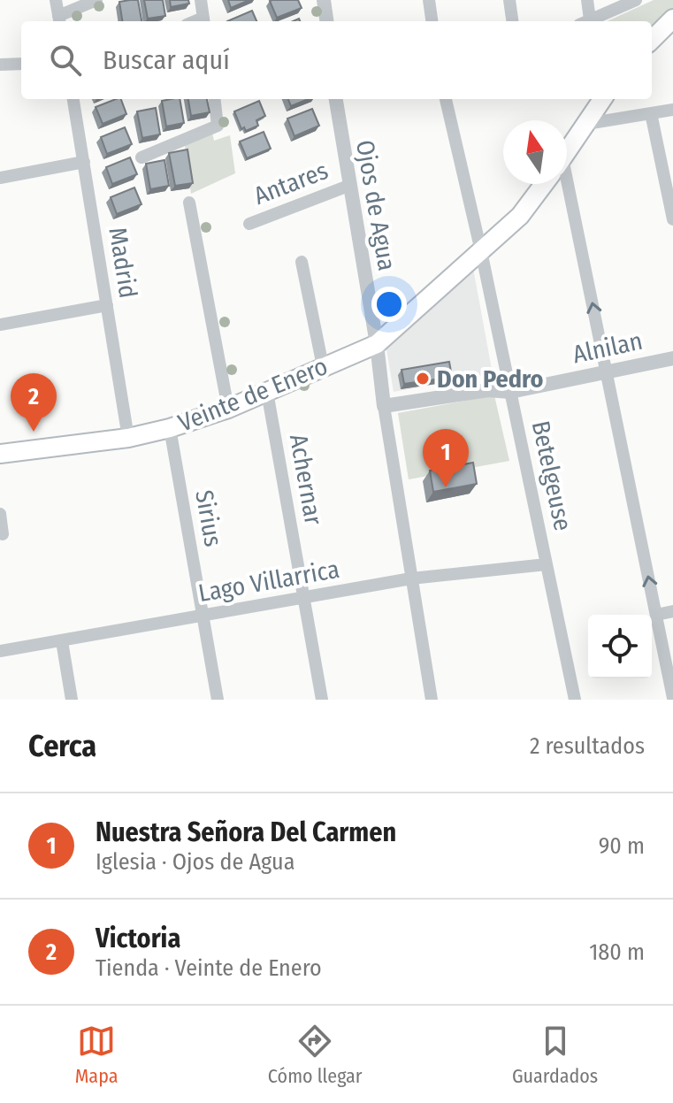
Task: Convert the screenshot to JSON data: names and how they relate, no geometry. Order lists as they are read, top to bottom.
{
  "streets": {
    "main road": ["Veinte de Enero"],
    "street": [
      "Antares",
      "Ojos de Agua",
      "Madrid",
      "Alnilan",
      "Betelgeuse",
      "Achernar",
      "Sirius",
      "Lago Villarrica"
    ]
  },
  "crossings": [
    ["Antares", "Ojos de Agua"],
    ["Ojos de Agua", "Alnilan"],
    ["Ojos de Agua", "Veinte de Enero"],
    ["Ojos de Agua", "Lago Villarrica"],
    ["Madrid", "Veinte de Enero"],
    ["Alnilan", "Betelgeuse"],
    ["Veinte de Enero", "Betelgeuse"],
    ["Veinte de Enero", "Achernar"],
    ["Veinte de Enero", "Sirius"],
    ["Betelgeuse", "Lago Villarrica"],
    ["Achernar", "Lago Villarrica"],
    ["Sirius", "Lago Villarrica"]
  ],
  "places": ["Don Pedro"],
  "north": "top",
  "page": {
    "search": "Buscar aquí",
    "pins": ["2", "1"],
    "heading": ["Cerca", "2 resultados"],
    "list": [
      {
        "mark": "1",
        "name": "Nuestra Señora Del Carmen",
        "note": "Iglesia · Ojos de Agua",
        "value": "90 m"
      },
      {
        "mark": "2",
        "name": "Victoria",
        "note": "Tienda · Veinte de Enero",
        "value": "180 m"
      }
    ],
    "nav": ["Mapa", "Cómo llegar", "Guardados"]
  }
}
